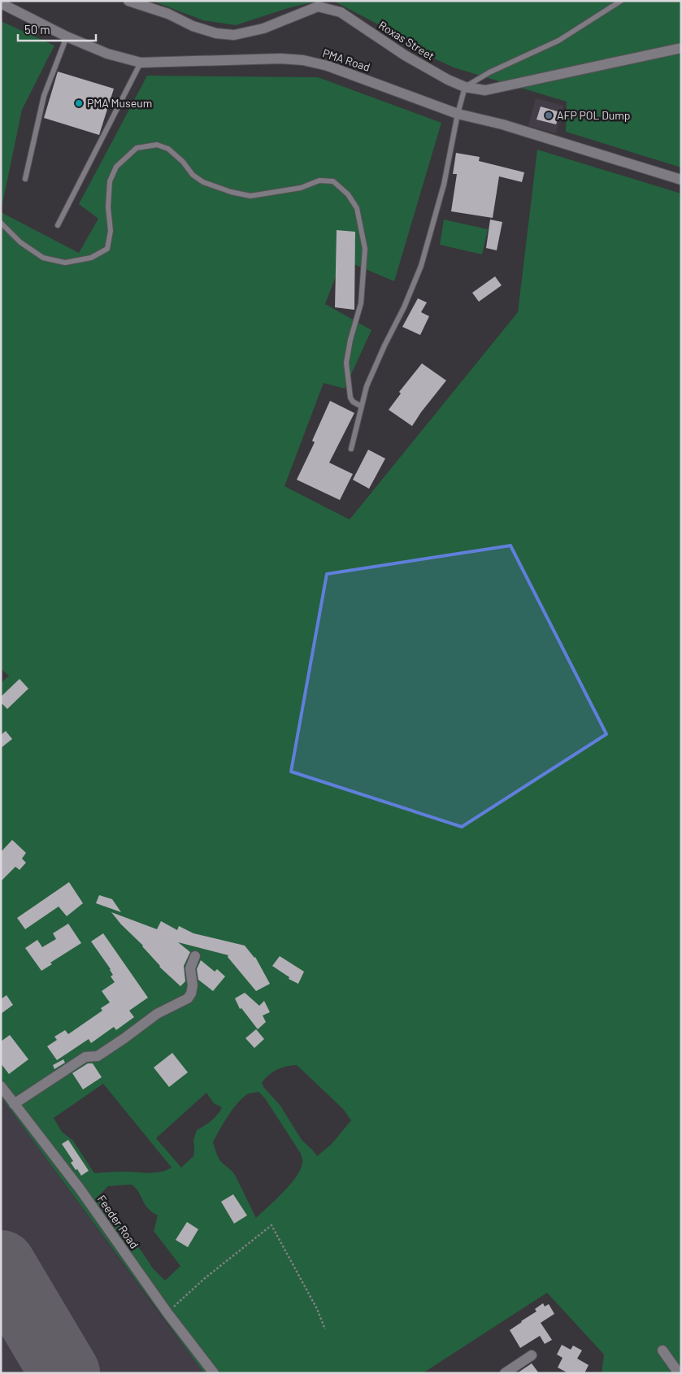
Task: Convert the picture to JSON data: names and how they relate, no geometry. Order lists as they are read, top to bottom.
{
  "streets": {
    "street": ["Roxas Street", "PMA Road", "Feeder Road"]
  },
  "places": ["PMA Museum", "AFP POL Dump"],
  "scale_bar": "50 m"
}
